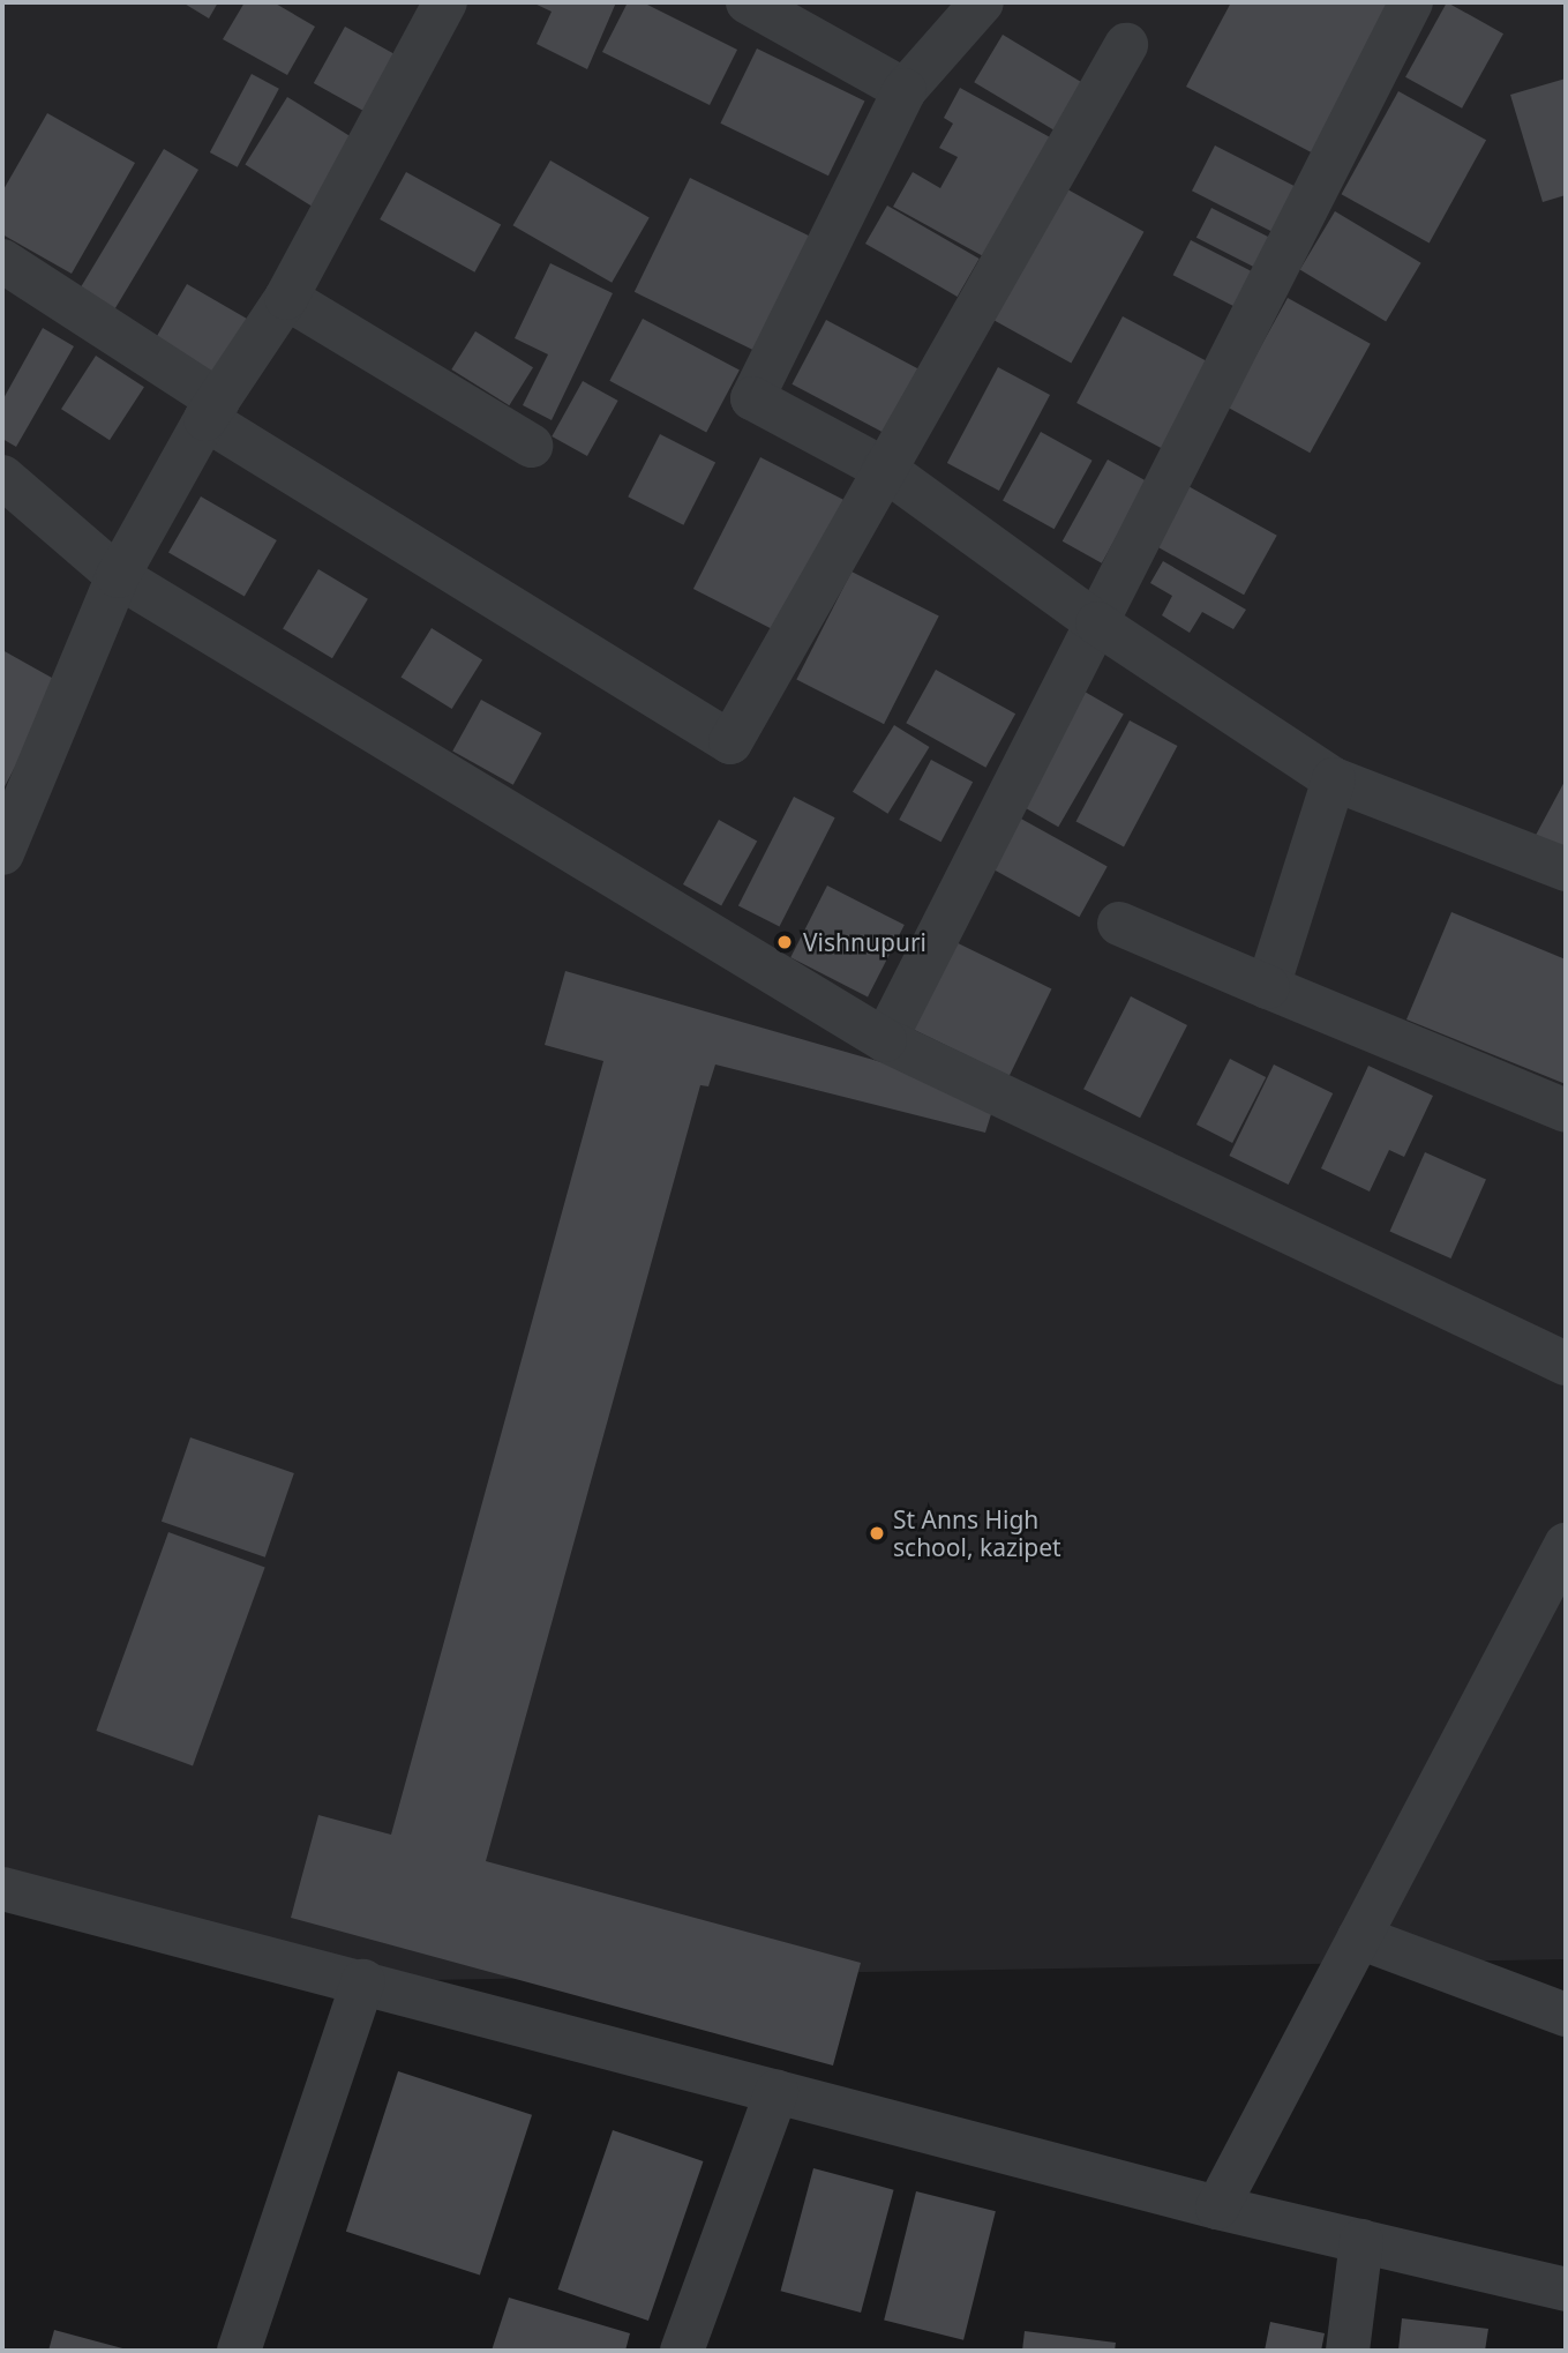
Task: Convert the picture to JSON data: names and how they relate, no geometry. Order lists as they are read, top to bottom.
{
  "places": ["Vishnupuri", "St Anns High school, kazipet"]
}
